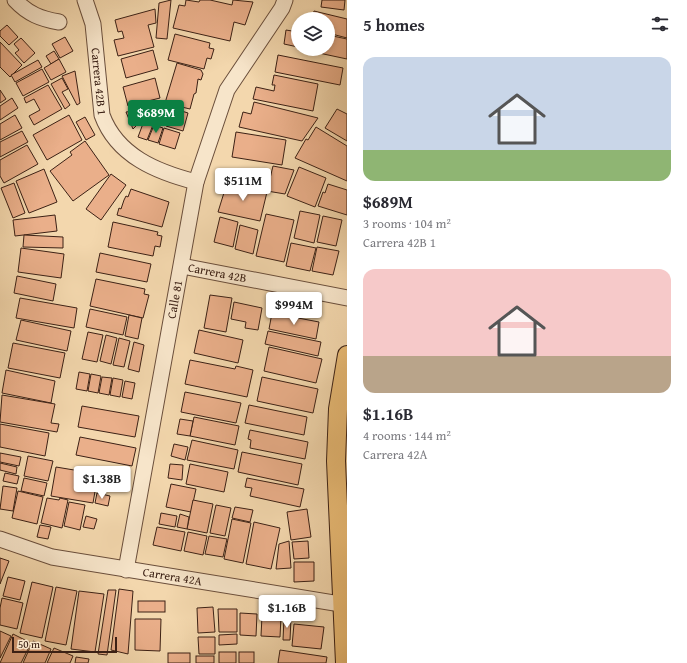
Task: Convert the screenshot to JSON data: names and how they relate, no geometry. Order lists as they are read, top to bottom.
{
  "streets": {
    "street": [
      "Carrera 42B 1",
      "Carrera 42B",
      "Calle 81",
      "Carrera 42A"
    ]
  },
  "crossings": [
    ["Carrera 42B 1", "Calle 81"],
    ["Carrera 42B", "Calle 81"],
    ["Calle 81", "Carrera 42A"]
  ],
  "scale_bar": "50 m",
  "page": {
    "heading": "5 homes",
    "list": [
      {
        "name": "$689M",
        "note": "3 rooms · 104 m² · Carrera 42B 1"
      },
      {
        "name": "$1.16B",
        "note": "4 rooms · 144 m² · Carrera 42A"
      }
    ],
    "price": [
      "$689M",
      "$511M",
      "$994M",
      "$1.38B",
      "$1.16B"
    ],
    "scale": "50 m"
  }
}
